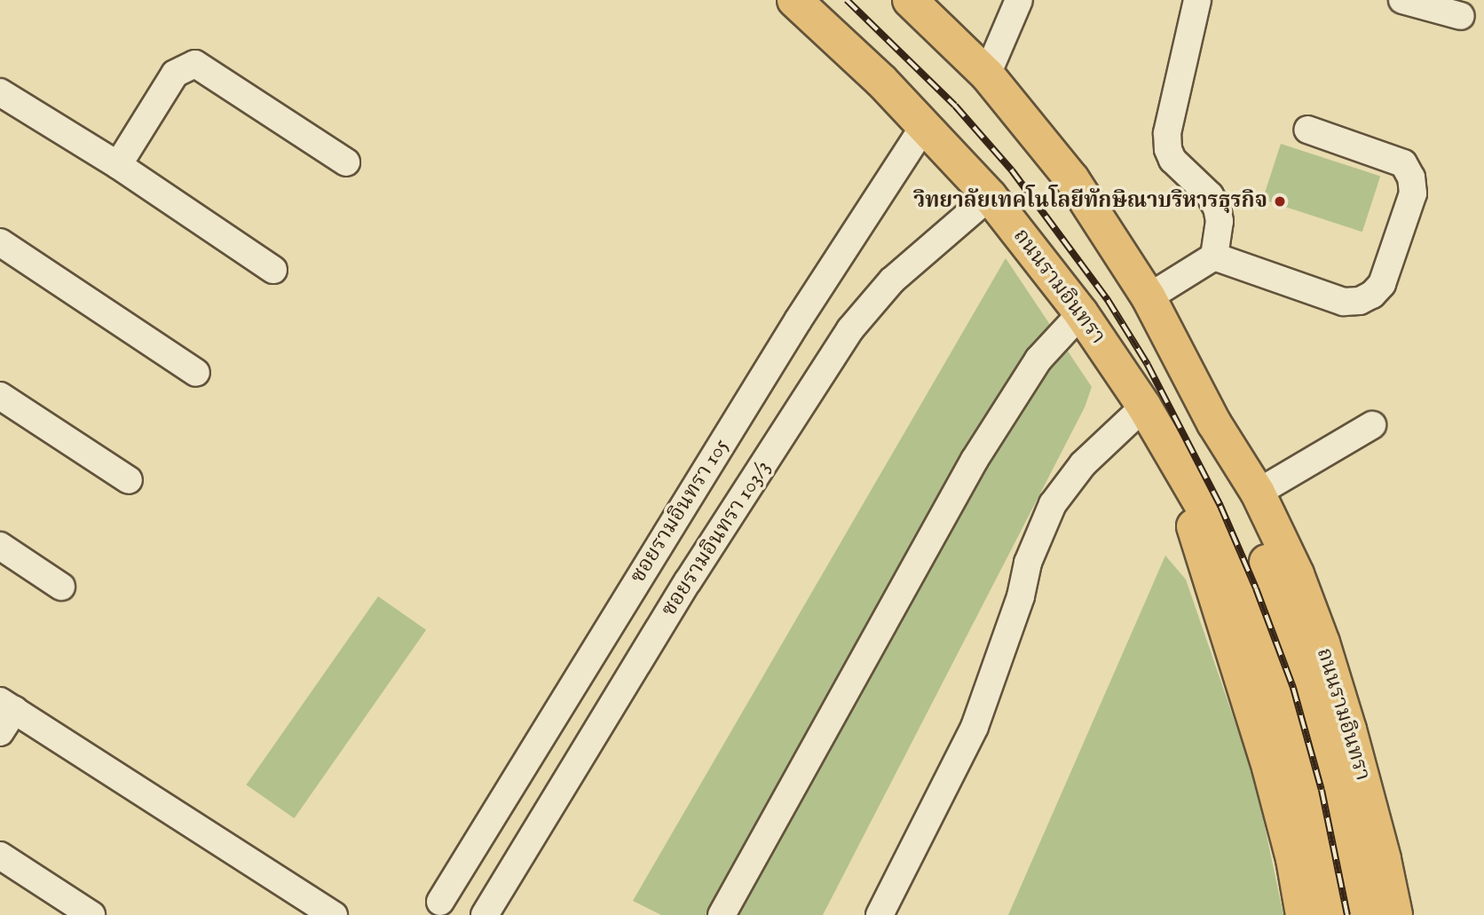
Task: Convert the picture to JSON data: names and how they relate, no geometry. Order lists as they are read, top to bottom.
{
  "streets": {
    "highway": ["ถนนรามอินทรา"],
    "street": ["ซอยรามอินทรา 105", "ซอยรามอินทรา 103/3"]
  },
  "crossings": [
    ["ถนนรามอินทรา", "ซอยรามอินทรา 105"],
    ["ถนนรามอินทรา", "ซอยรามอินทรา 103/3"]
  ],
  "places": ["วิทยาลัยเทคโนโลยีทักษิณาบริหารธุรกิจ"]
}
